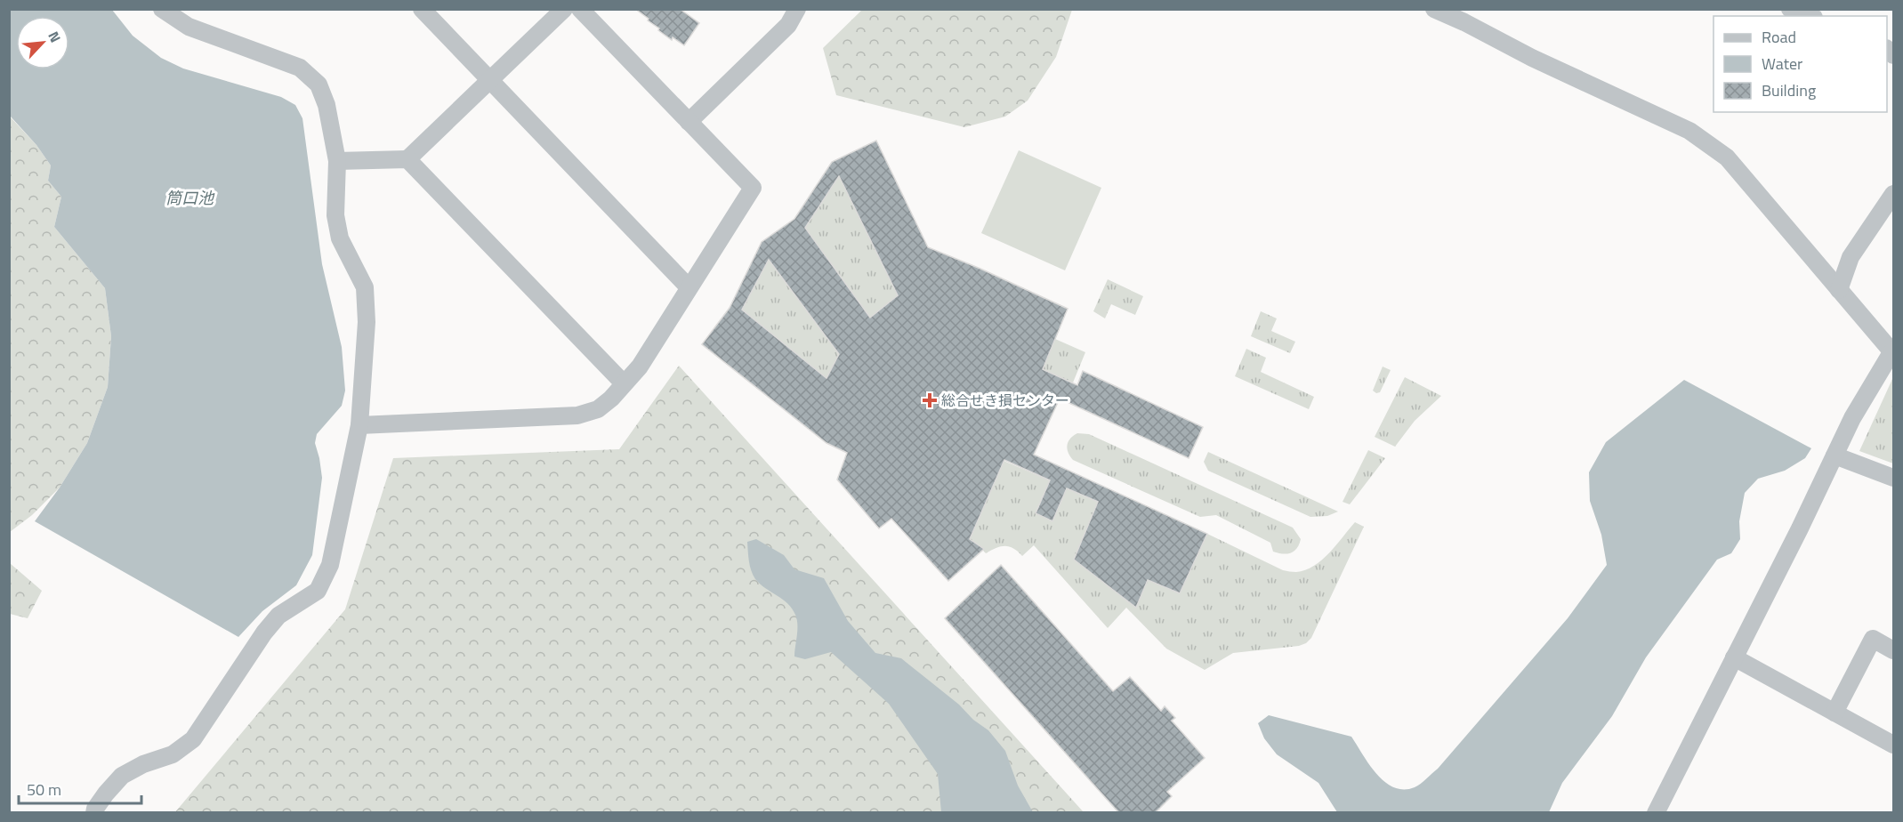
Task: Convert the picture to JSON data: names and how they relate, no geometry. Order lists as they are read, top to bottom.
{
  "water": ["筒口池"],
  "places": {
    "health": ["総合せき損センター"]
  },
  "legend": ["Road", "Water", "Building"],
  "scale_bar": "50 m",
  "north": "top right"
}
